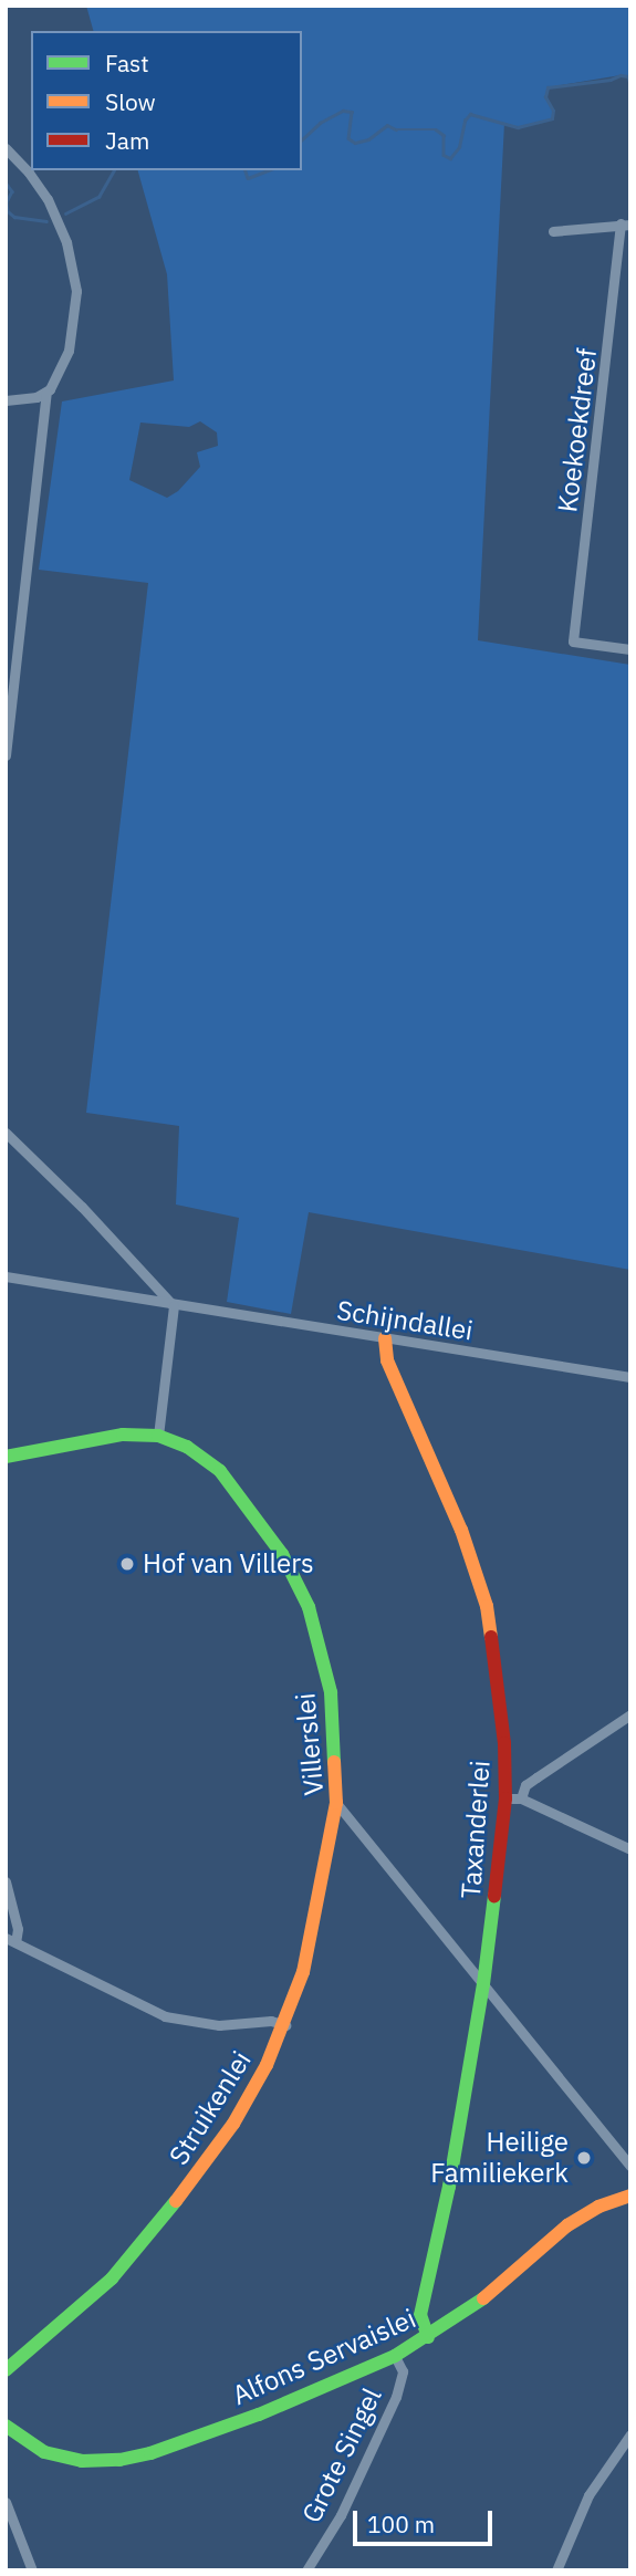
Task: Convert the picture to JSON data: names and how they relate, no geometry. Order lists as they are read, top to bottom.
{
  "streets": {
    "street": [
      "Koekoekdreef",
      "Schijndallei",
      "Villerslei",
      "Taxanderlei",
      "Struikenlei",
      "Alfons Servaislei",
      "Grote Singel"
    ]
  },
  "crossings": [
    ["Schijndallei", "Taxanderlei"],
    ["Villerslei", "Taxanderlei"],
    ["Villerslei", "Struikenlei"],
    ["Taxanderlei", "Alfons Servaislei"],
    ["Alfons Servaislei", "Grote Singel"]
  ],
  "places": ["Hof van Villers", "Heilige Familiekerk"],
  "legend": ["Fast", "Slow", "Jam"],
  "scale_bar": "100 m"
}
